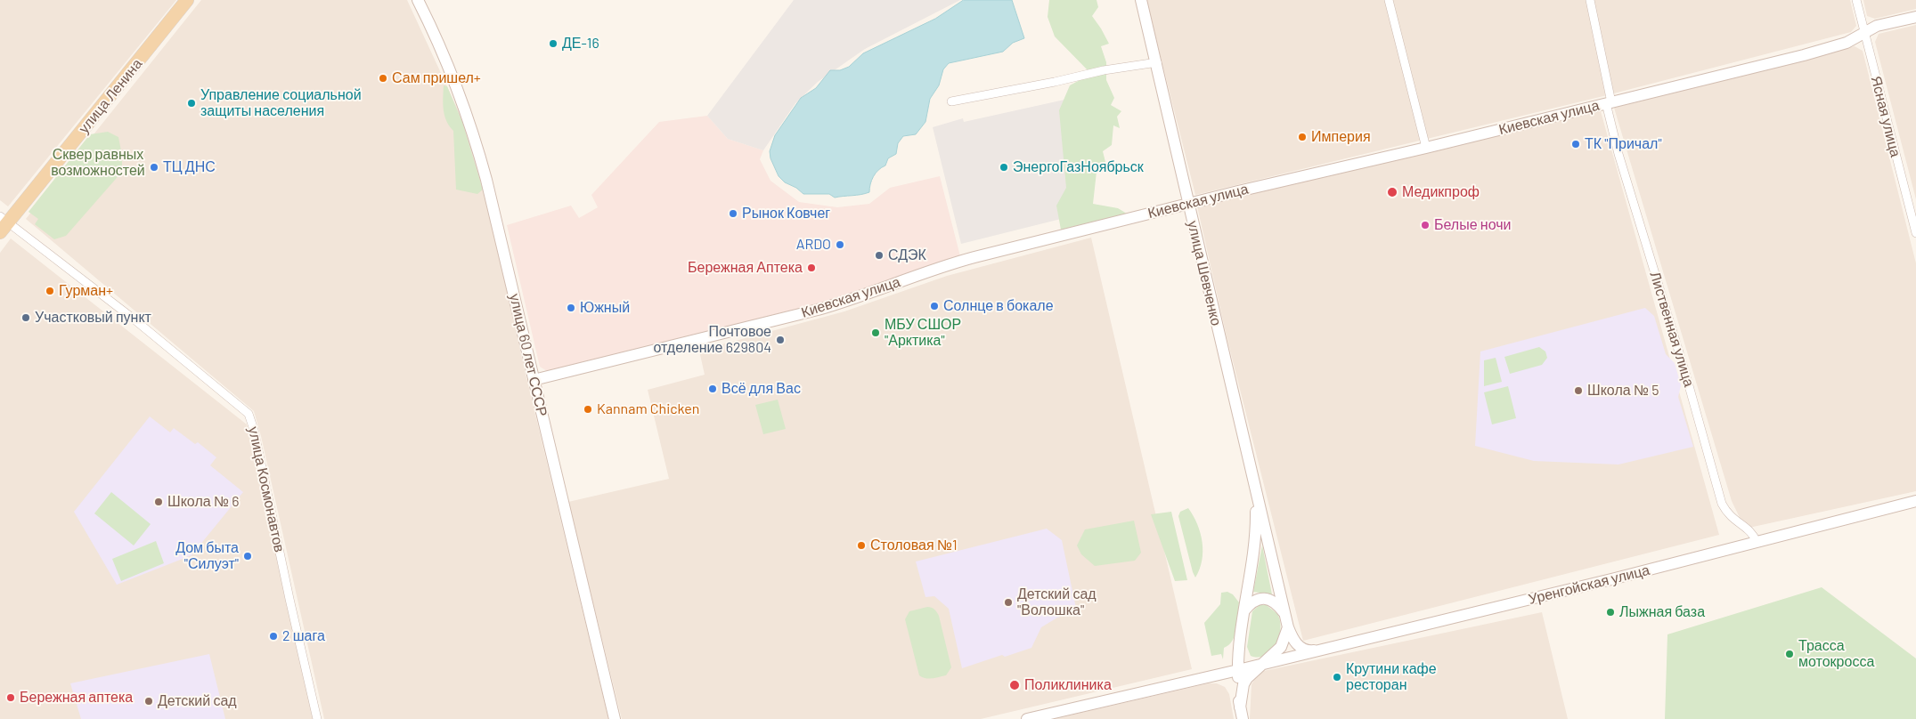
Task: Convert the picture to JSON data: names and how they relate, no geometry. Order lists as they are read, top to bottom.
{
  "streets": {
    "main road": ["улица Ленина"],
    "street": [
      "Ясная улица",
      "Киевская улица",
      "улица Шевченко",
      "Лиственная улица",
      "улица 60 лет СССР",
      "улица Космонавтов",
      "Уренгойская улица"
    ]
  },
  "crossings": [
    ["улица Ленина", "улица Космонавтов"],
    ["Ясная улица", "Киевская улица"],
    ["Киевская улица", "улица Шевченко"],
    ["Киевская улица", "Лиственная улица"],
    ["Киевская улица", "улица 60 лет СССР"],
    ["Лиственная улица", "Уренгойская улица"]
  ],
  "parks": ["Сквер равных возможностей"],
  "places": [
    "ДЕ-16",
    "Сам пришел+",
    "Управление социальной защиты населения",
    "Империя",
    "ТК \"Причал\"",
    "ТЦ ДНС",
    "ЭнергоГазНоябрьск",
    "Медикпроф",
    "Рынок Ковчег",
    "Белые ночи",
    "ARDO",
    "СДЭК",
    "Бережная Аптека",
    "Гурман+",
    "Солнце в бокале",
    "Южный",
    "Участковый пункт",
    "МБУ СШОР \"Арктика\"",
    "Почтовое отделение 629804",
    "Всё для Вас",
    "Школа № 5",
    "Kannam Chicken",
    "Школа № 6",
    "Столовая №1",
    "Дом быта \"Силуэт\"",
    "Детский сад \"Волошка\"",
    "Лыжная база",
    "2 шага",
    "Трасса мотокросса",
    "Крутини кафе ресторан",
    "Поликлиника",
    "Бережная аптека",
    "Детский сад"
  ]
}
